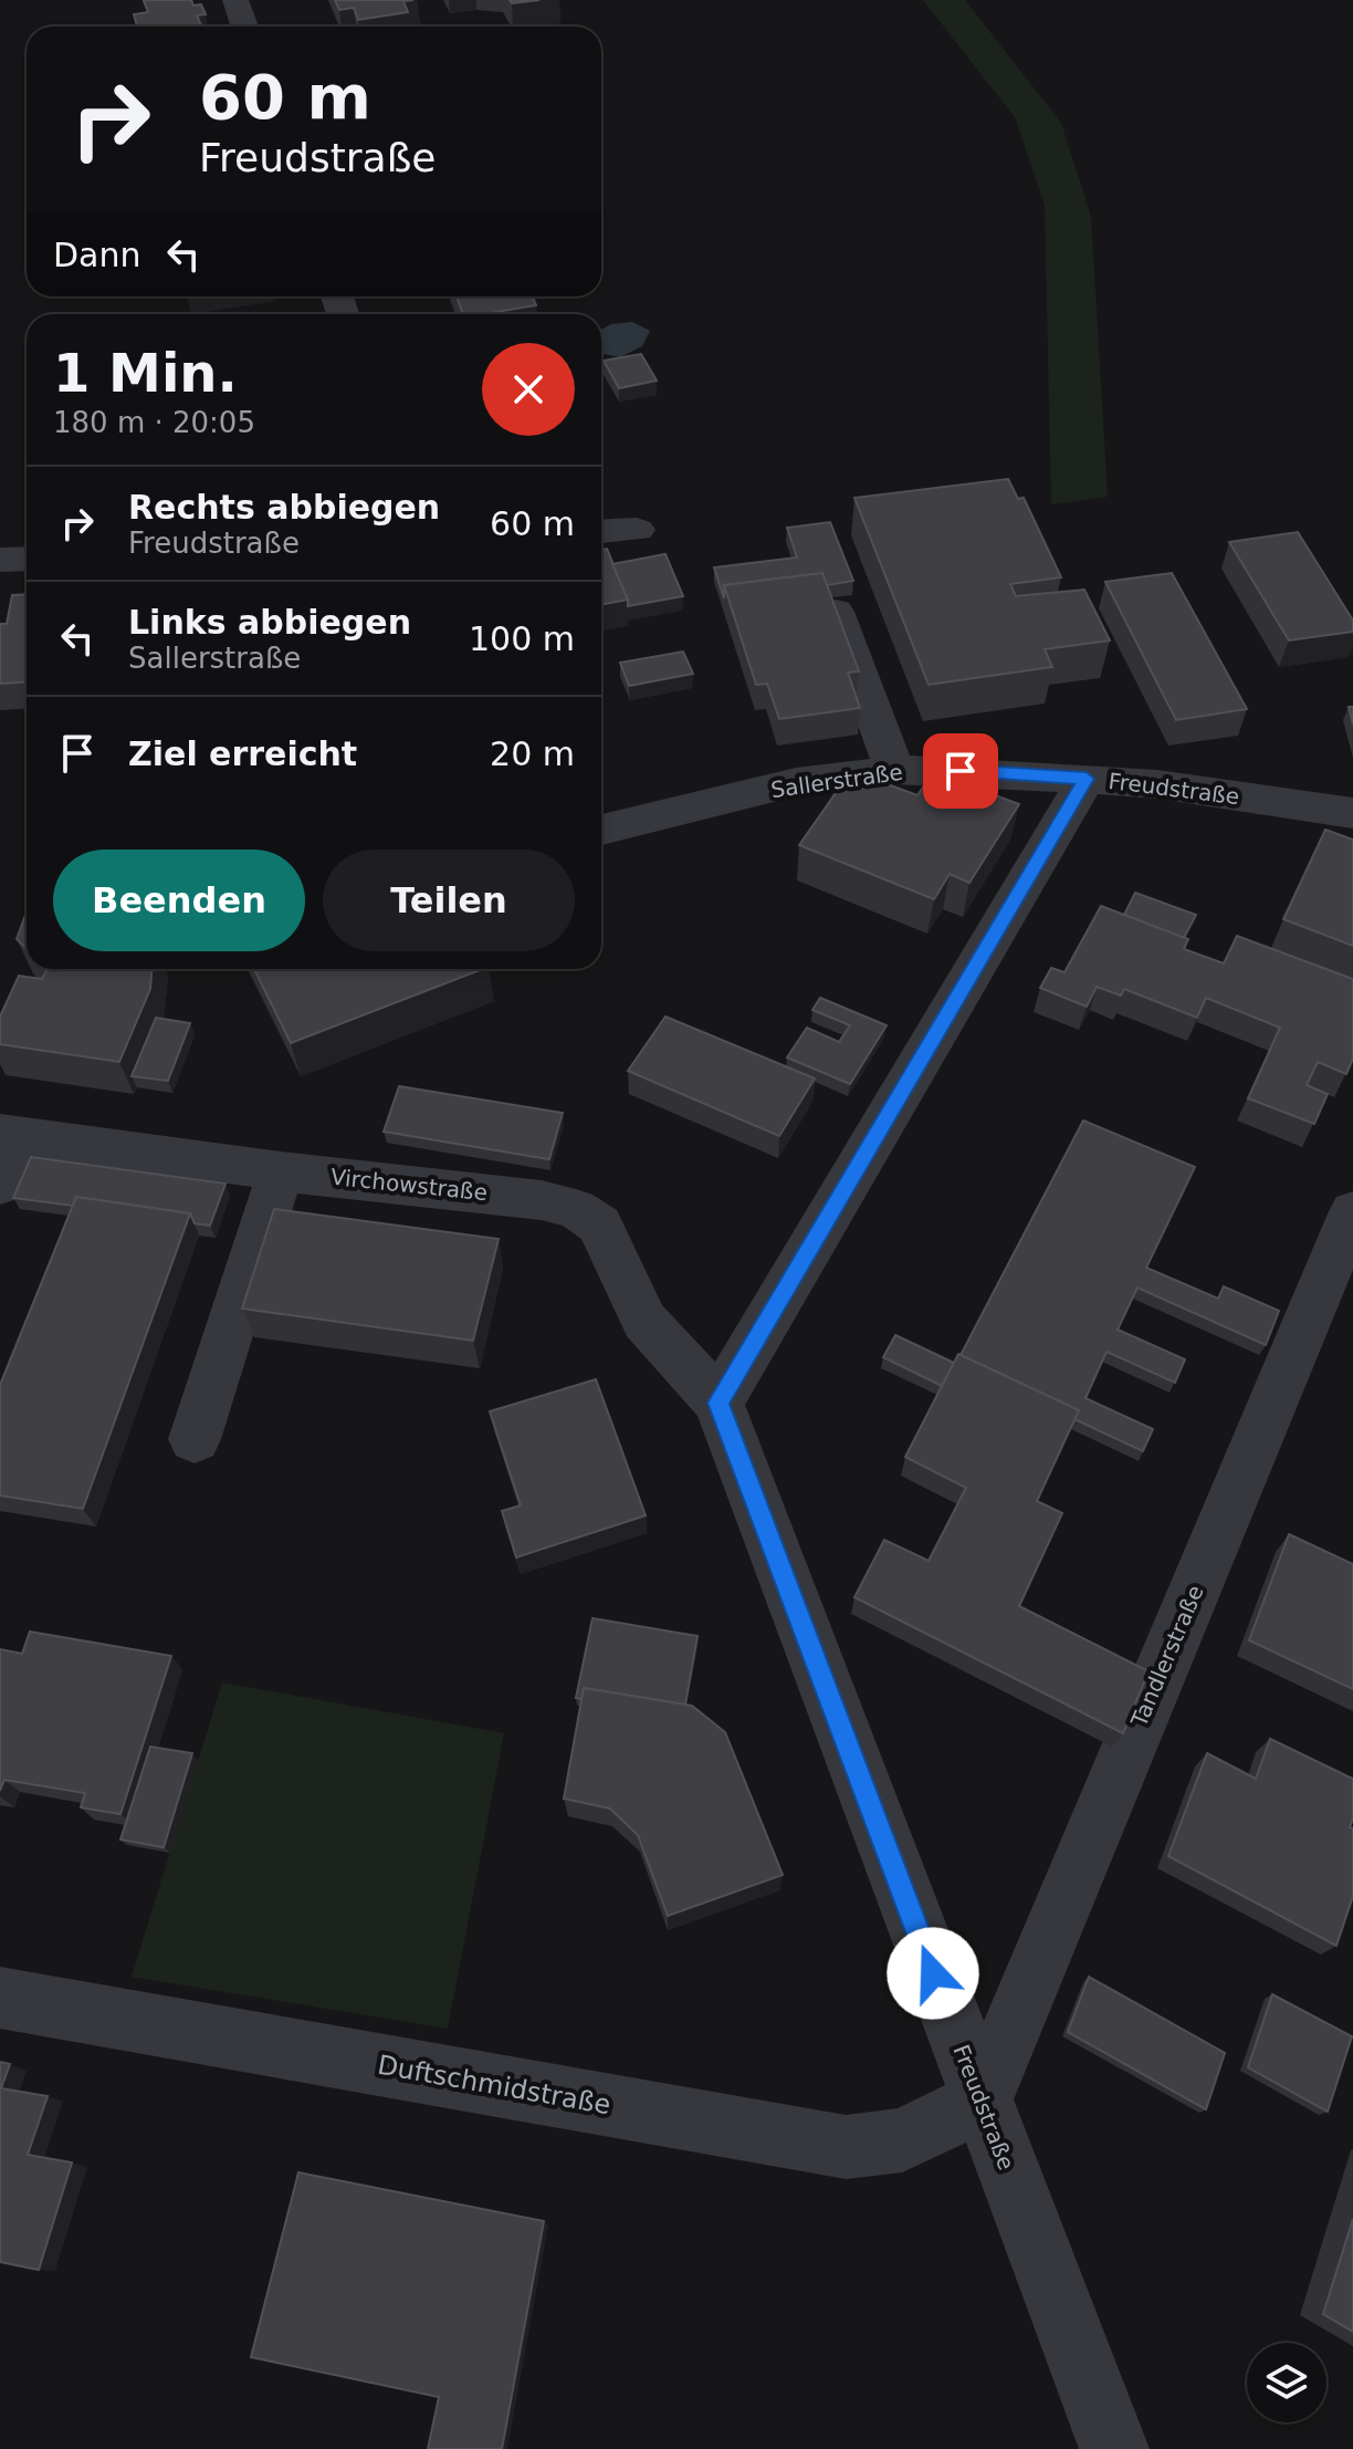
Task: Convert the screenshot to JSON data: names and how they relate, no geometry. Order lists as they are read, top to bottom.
{
  "streets": {
    "street": [
      "Sallerstraße",
      "Freudstraße",
      "Virchowstraße",
      "Tandlerstraße",
      "Duftschmidstraße"
    ]
  },
  "crossings": [
    ["Sallerstraße", "Freudstraße"],
    ["Freudstraße", "Virchowstraße"],
    ["Freudstraße", "Tandlerstraße"],
    ["Freudstraße", "Duftschmidstraße"],
    ["Tandlerstraße", "Duftschmidstraße"]
  ],
  "page": {
    "turn": ["60 m", "Freudstraße"],
    "then": "Dann",
    "heading": ["1 Min.", "180 m · 20:05"],
    "list": [
      {
        "name": "Rechts abbiegen",
        "note": "Freudstraße",
        "value": "60 m"
      },
      {
        "name": "Links abbiegen",
        "note": "Sallerstraße",
        "value": "100 m"
      },
      {
        "name": "Ziel erreicht",
        "value": "20 m"
      }
    ],
    "buttons": ["Beenden", "Teilen"]
  }
}
